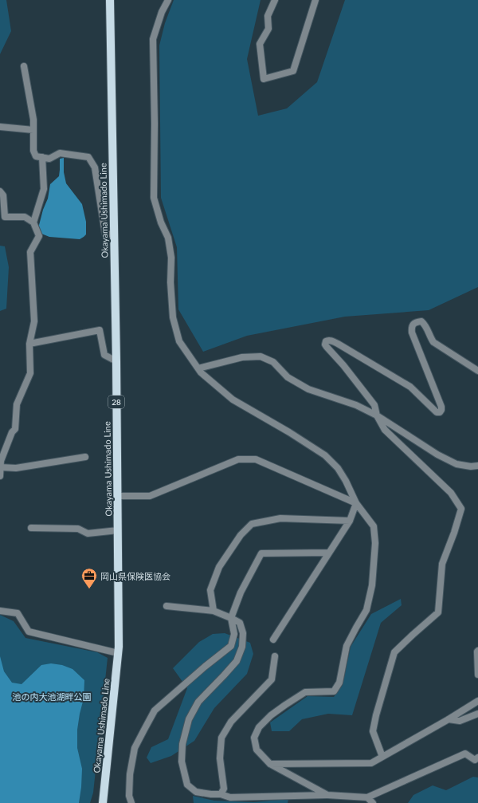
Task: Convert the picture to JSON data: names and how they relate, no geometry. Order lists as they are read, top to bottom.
{
  "streets": {
    "main road": ["Okayama Ushimado Line", "28"]
  },
  "parks": ["池の内大池湖畔公園"],
  "places": {
    "office": ["岡山県保険医協会"]
  }
}
